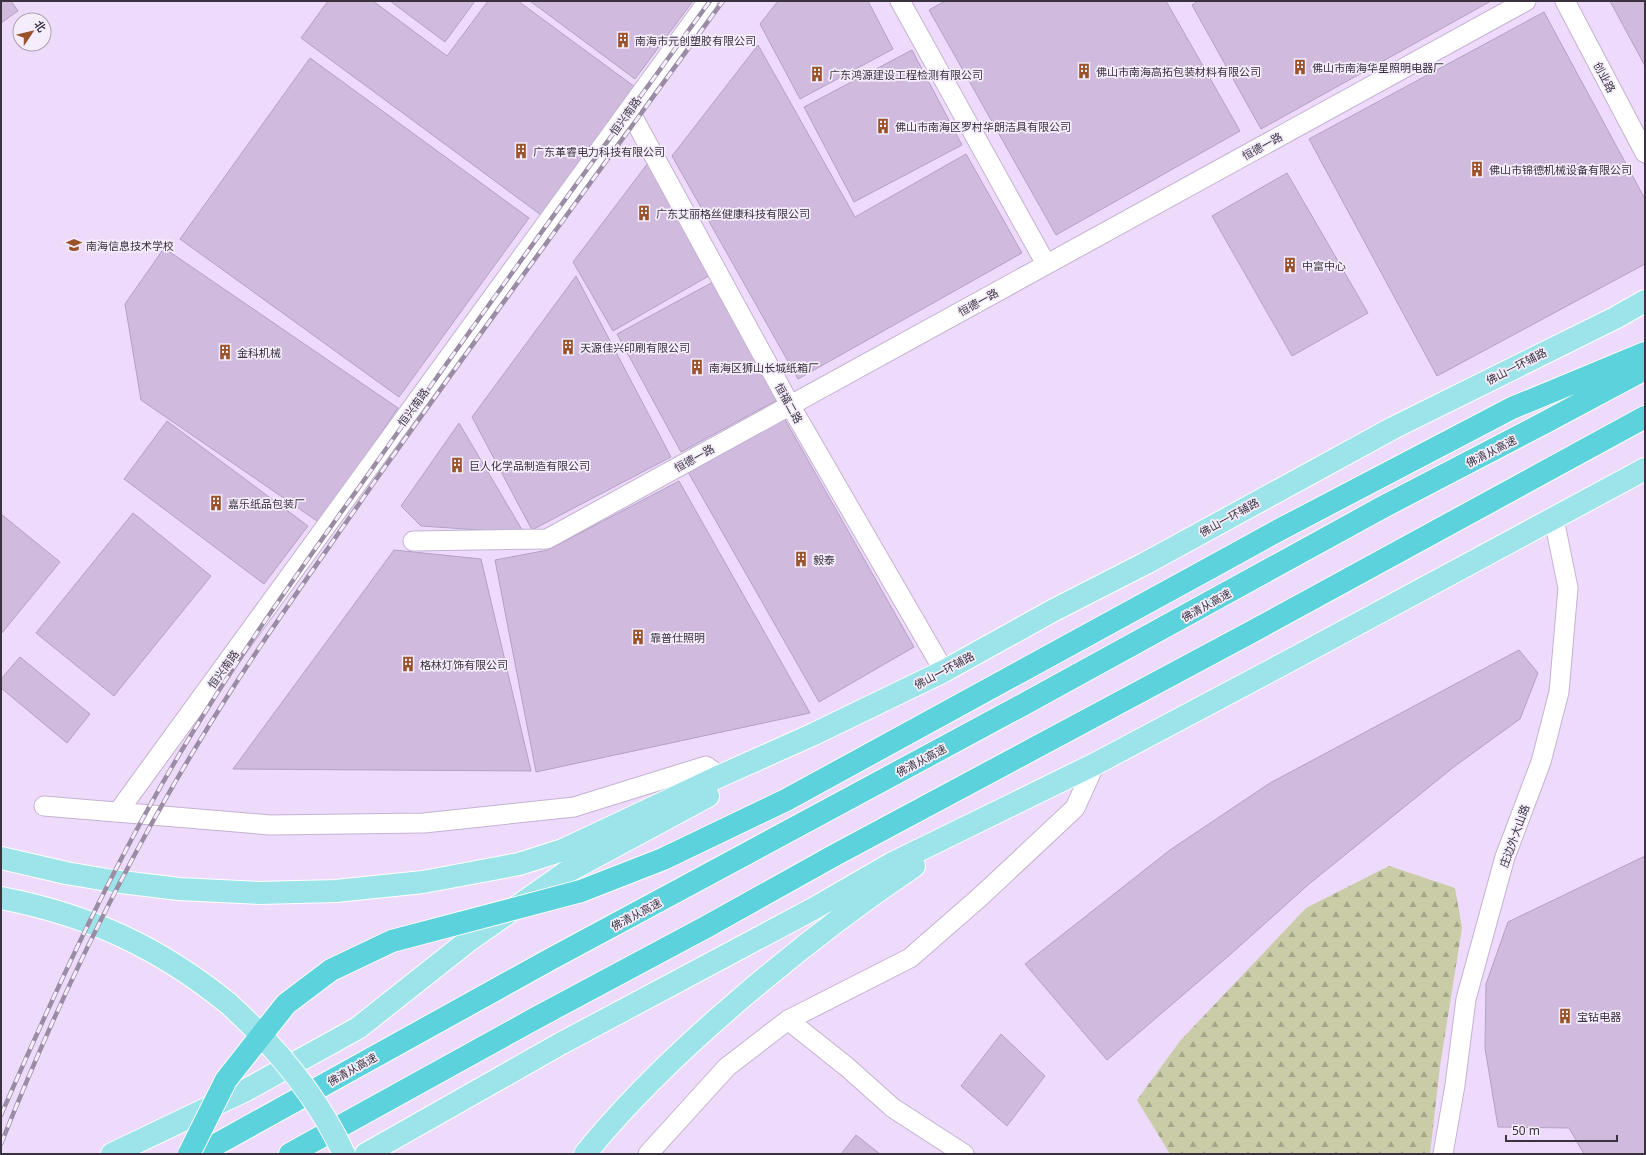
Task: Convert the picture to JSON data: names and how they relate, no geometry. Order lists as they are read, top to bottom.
{
  "streets": {
    "highway": ["佛清从高速"],
    "main road": ["佛山一环辅路"],
    "street": [
      "创业路",
      "恒兴南路",
      "恒德一路",
      "恒福二路",
      "庄边外大山路"
    ]
  },
  "crossings": [
    ["恒兴南路", "恒福二路"],
    ["恒德一路", "恒福二路"],
    ["佛山一环辅路", "恒福二路"]
  ],
  "places": {
    "building": [
      "南海市元创塑胶有限公司",
      "佛山市南海华星照明电器厂",
      "佛山市南海高拓包装材料有限公司",
      "广东鸿源建设工程检测有限公司",
      "佛山市南海区罗村华朗洁具有限公司",
      "广东革睿电力科技有限公司",
      "佛山市锦德机械设备有限公司",
      "广东艾丽格丝健康科技有限公司",
      "中富中心",
      "天源佳兴印刷有限公司",
      "金科机械",
      "南海区狮山长城纸箱厂",
      "巨人化学品制造有限公司",
      "嘉乐纸品包装厂",
      "毅泰",
      "靠普仕照明",
      "格林灯饰有限公司",
      "宝钻电器"
    ],
    "school or university": ["南海信息技术学校"]
  },
  "scale_bar": "50 m",
  "north": "top right"
}
